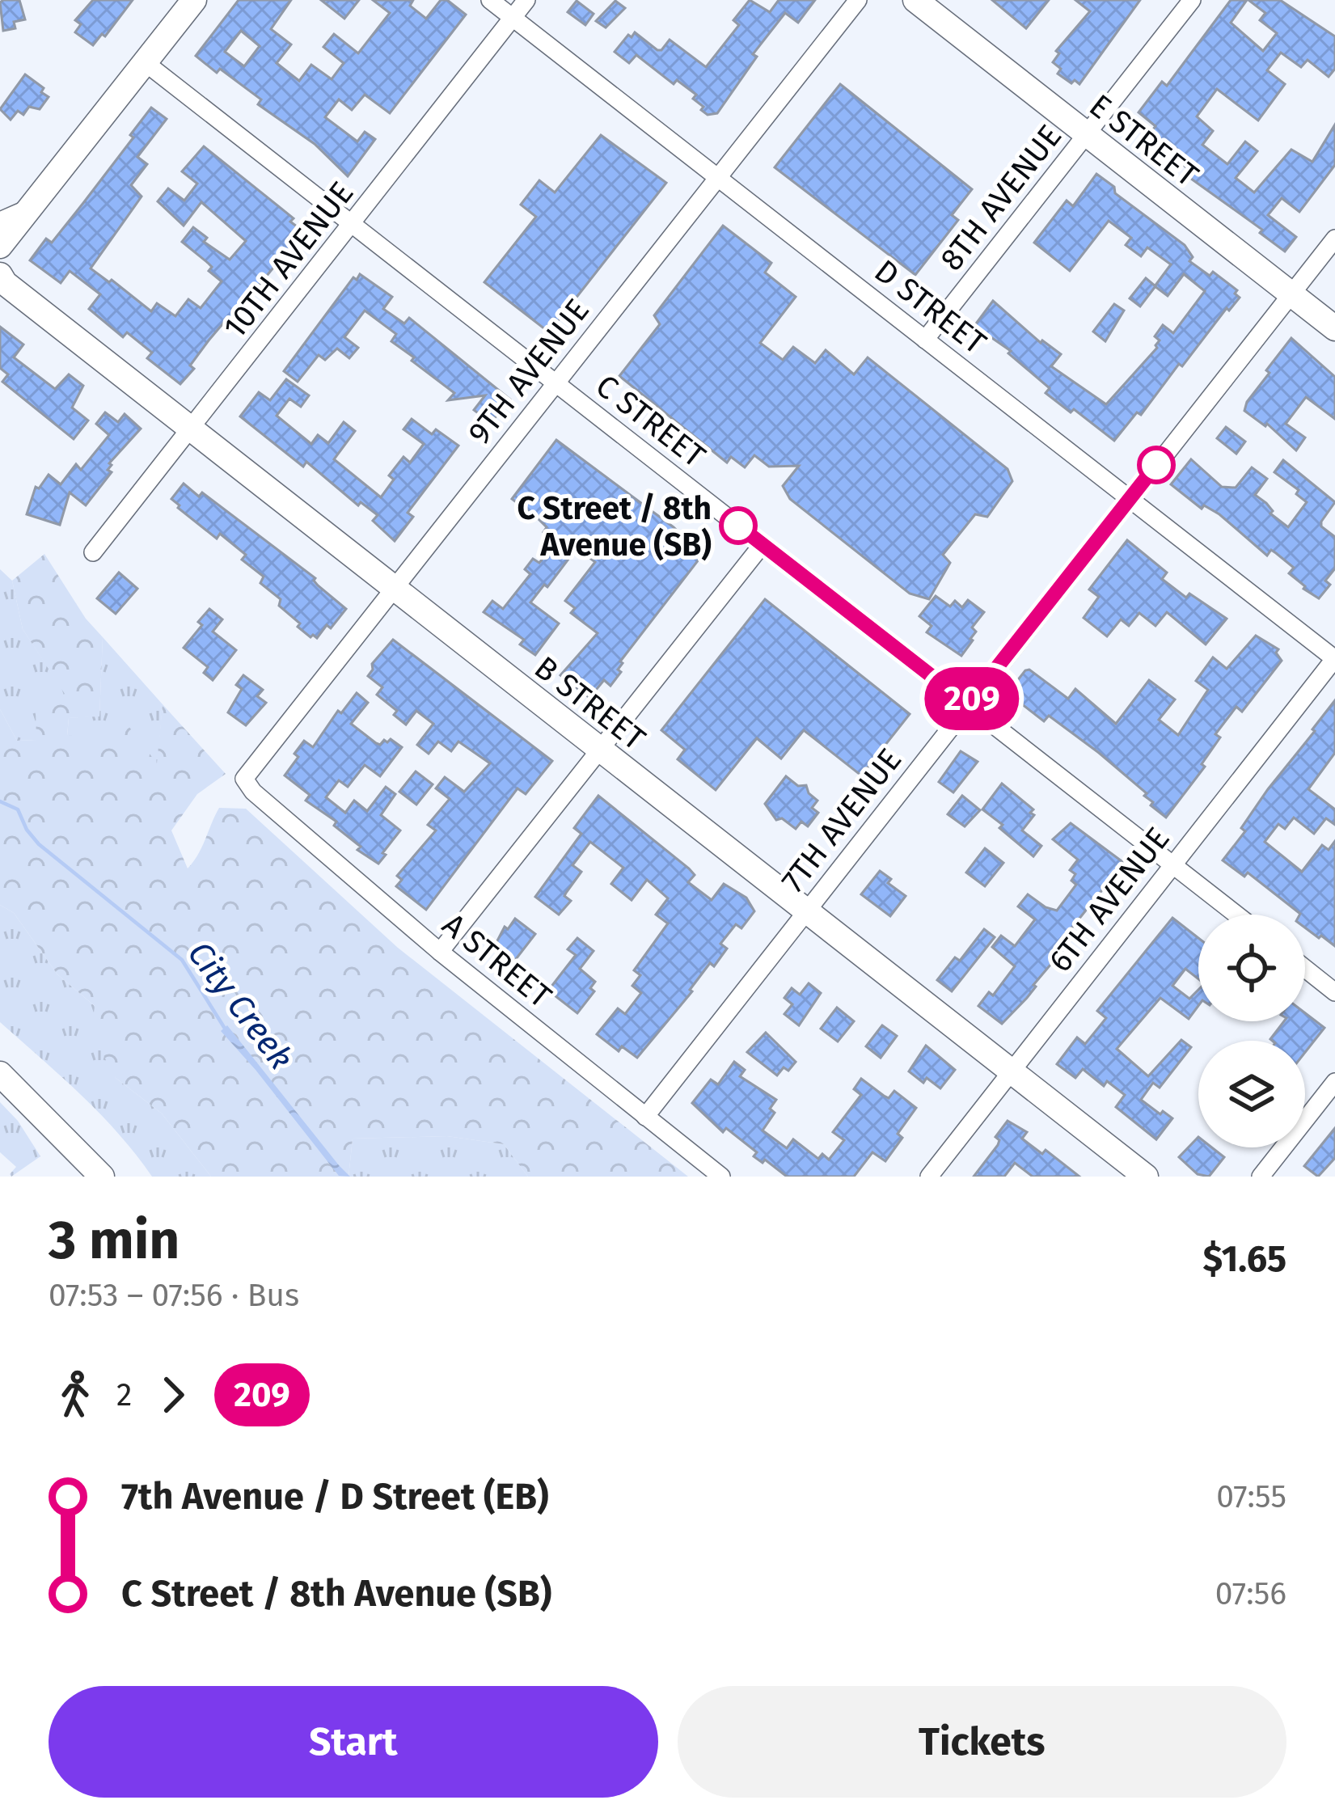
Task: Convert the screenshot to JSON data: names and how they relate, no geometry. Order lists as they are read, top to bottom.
{
  "streets": {
    "street": [
      "E STREET",
      "8TH AVENUE",
      "10TH AVENUE",
      "D STREET",
      "9TH AVENUE",
      "C STREET",
      "B STREET",
      "7TH AVENUE",
      "6TH AVENUE",
      "A STREET"
    ]
  },
  "crossings": [
    ["E STREET", "8TH AVENUE"],
    ["E STREET", "7TH AVENUE"],
    ["8TH AVENUE", "D STREET"],
    ["10TH AVENUE", "D STREET"],
    ["10TH AVENUE", "C STREET"],
    ["10TH AVENUE", "B STREET"],
    ["D STREET", "9TH AVENUE"],
    ["D STREET", "7TH AVENUE"],
    ["D STREET", "6TH AVENUE"],
    ["9TH AVENUE", "C STREET"],
    ["9TH AVENUE", "B STREET"],
    ["9TH AVENUE", "A STREET"],
    ["C STREET", "7TH AVENUE"],
    ["C STREET", "6TH AVENUE"],
    ["B STREET", "7TH AVENUE"],
    ["B STREET", "6TH AVENUE"],
    ["7TH AVENUE", "A STREET"]
  ],
  "water": ["City Creek"],
  "places": ["C Street / 8th Avenue (SB)"],
  "lines": ["bus line 209"],
  "page": {
    "on_map": "209",
    "heading": ["3 min", "07:53 – 07:56 · Bus", "$1.65"],
    "legs": ["2", "209"],
    "list": [
      {
        "name": "7th Avenue / D Street (EB)",
        "value": "07:55"
      },
      {
        "name": "C Street / 8th Avenue (SB)",
        "value": "07:56"
      }
    ],
    "buttons": ["Start", "Tickets"]
  }
}
